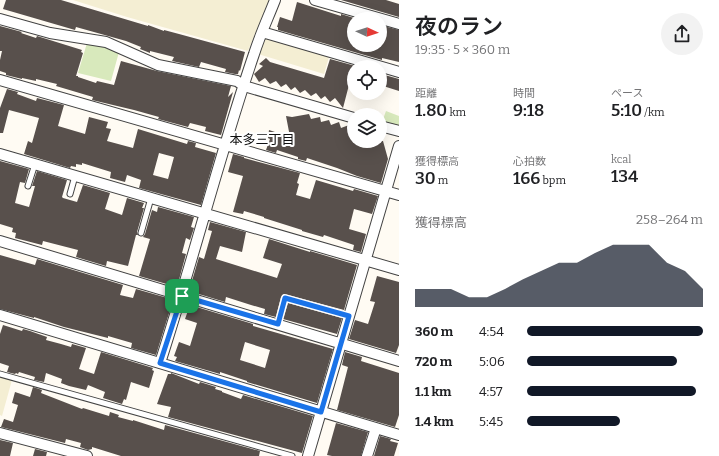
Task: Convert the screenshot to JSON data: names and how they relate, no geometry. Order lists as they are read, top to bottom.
{
  "districts": ["本多三丁目"],
  "north": "right",
  "page": {
    "heading": ["夜のラン", "19:35 · 5 × 360 m"],
    "stats": [
      ["距離", "1.80 km"],
      ["時間", "9:18"],
      ["ペース", "5:10 /km"],
      ["獲得標高", "30 m"],
      ["心拍数", "166 bpm"],
      ["kcal", "134"]
    ],
    "chart": ["獲得標高", "258–264 m"],
    "list": [
      {
        "name": "360 m",
        "note": "4:54"
      },
      {
        "name": "720 m",
        "note": "5:06"
      },
      {
        "name": "1.1 km",
        "note": "4:57"
      },
      {
        "name": "1.4 km",
        "note": "5:45"
      }
    ]
  }
}
